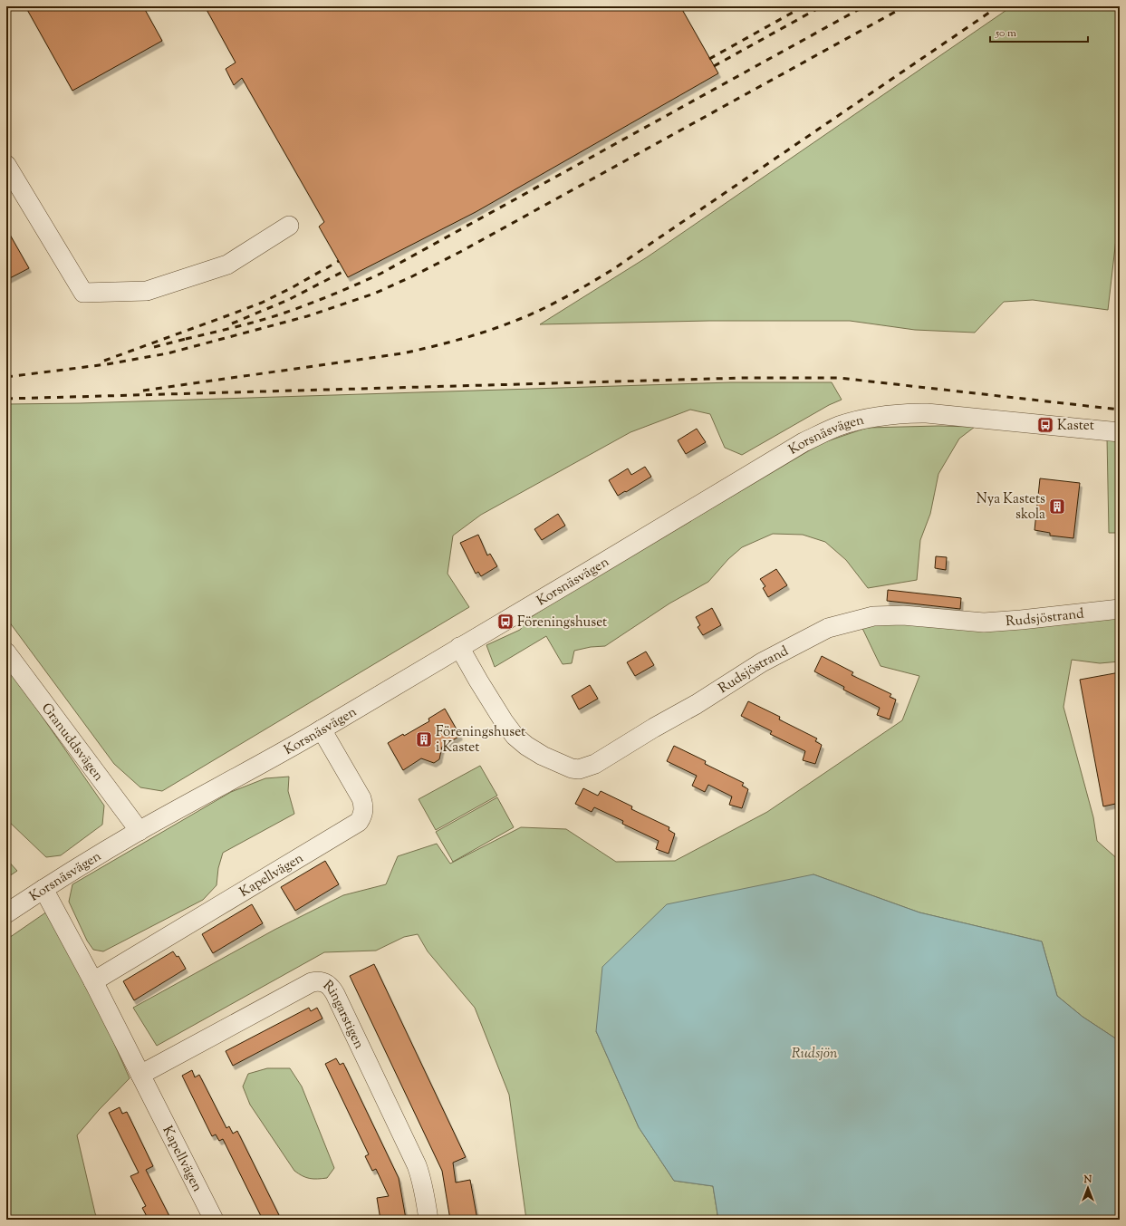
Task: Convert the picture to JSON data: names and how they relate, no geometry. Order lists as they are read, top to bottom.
{
  "streets": {
    "street": [
      "Korsnäsvägen",
      "Rudsjöstrand",
      "Granuddsvägen",
      "Kapellvägen",
      "Ringarstigen"
    ]
  },
  "crossings": [
    ["Korsnäsvägen", "Rudsjöstrand"],
    ["Korsnäsvägen", "Granuddsvägen"],
    ["Korsnäsvägen", "Kapellvägen"],
    ["Kapellvägen", "Ringarstigen"]
  ],
  "water": ["Rudsjön"],
  "places": {
    "bus stop": ["Kastet", "Föreningshuset"],
    "building": ["Nya Kastets skola", "Föreningshuset i Kastet"]
  },
  "scale_bar": "50 m",
  "north": "top"
}
